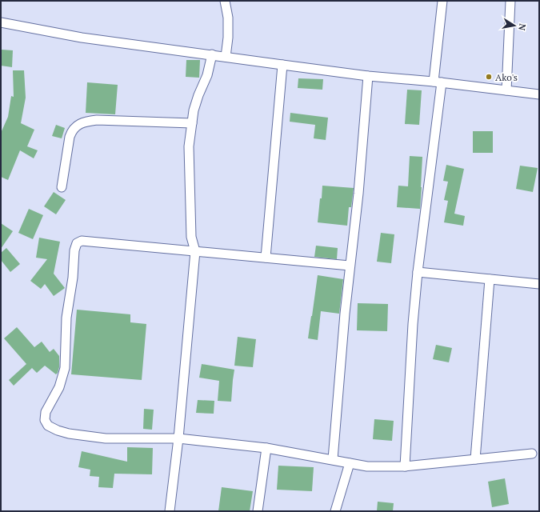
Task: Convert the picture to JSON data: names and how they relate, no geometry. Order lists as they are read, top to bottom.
{
  "places": ["Ako's"],
  "north": "right"
}
